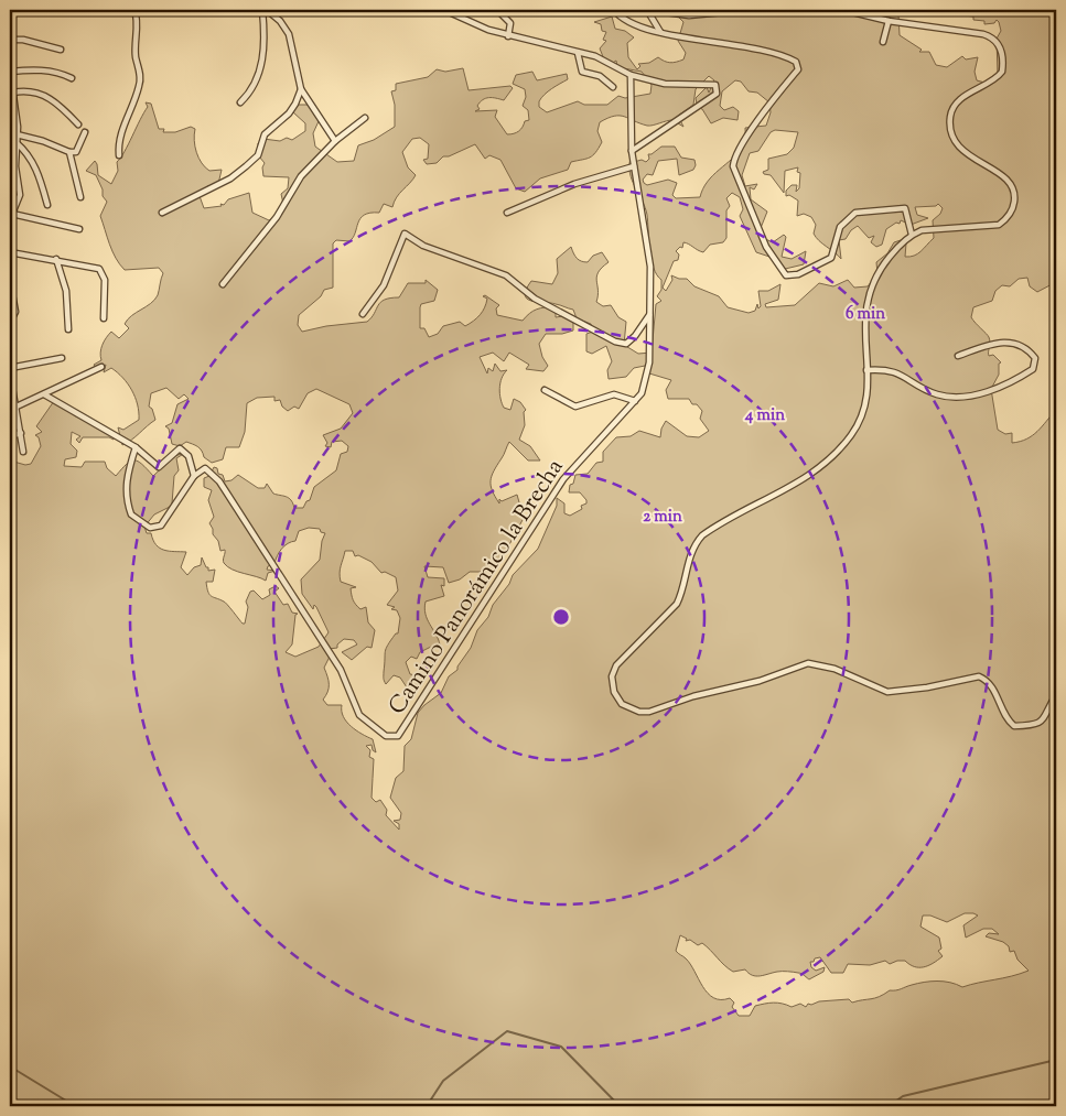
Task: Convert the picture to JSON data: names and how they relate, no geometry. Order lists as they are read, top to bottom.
{
  "streets": {
    "street": ["Camino Panorámico la Brecha"]
  },
  "rings": ["6 min", "4 min", "2 min"]
}
